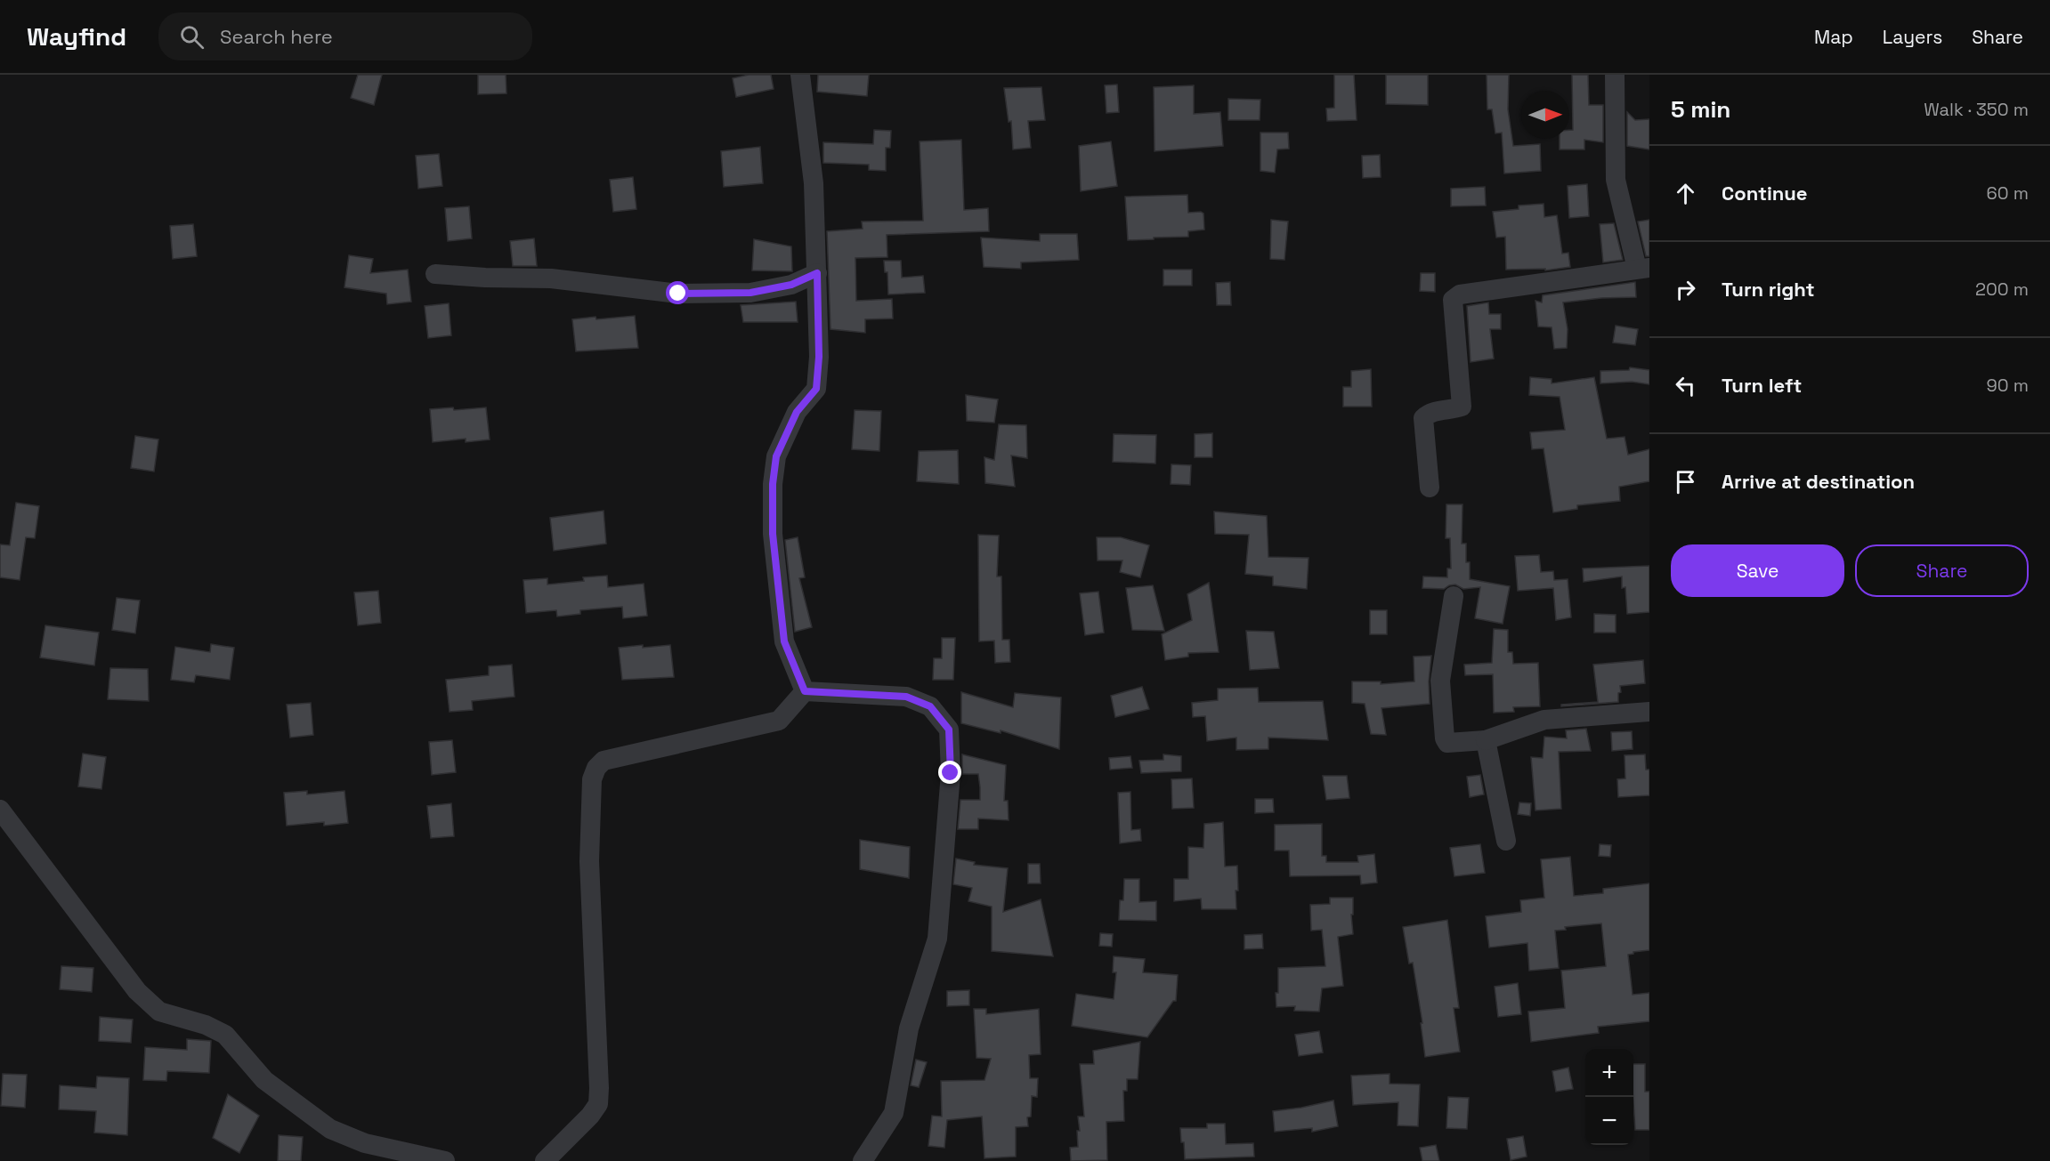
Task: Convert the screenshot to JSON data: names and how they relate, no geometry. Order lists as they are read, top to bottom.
{
  "north": "right",
  "page": {
    "header": "Wayfind",
    "search": "Search here",
    "nav": ["Map", "Layers", "Share"],
    "heading": ["5 min", "Walk · 350 m"],
    "list": [
      ["Continue", "60 m"],
      ["Turn right", "200 m"],
      ["Turn left", "90 m"],
      "Arrive at destination"
    ],
    "buttons": ["Save", "Share"],
    "map_buttons": ["+", "−"]
  }
}
